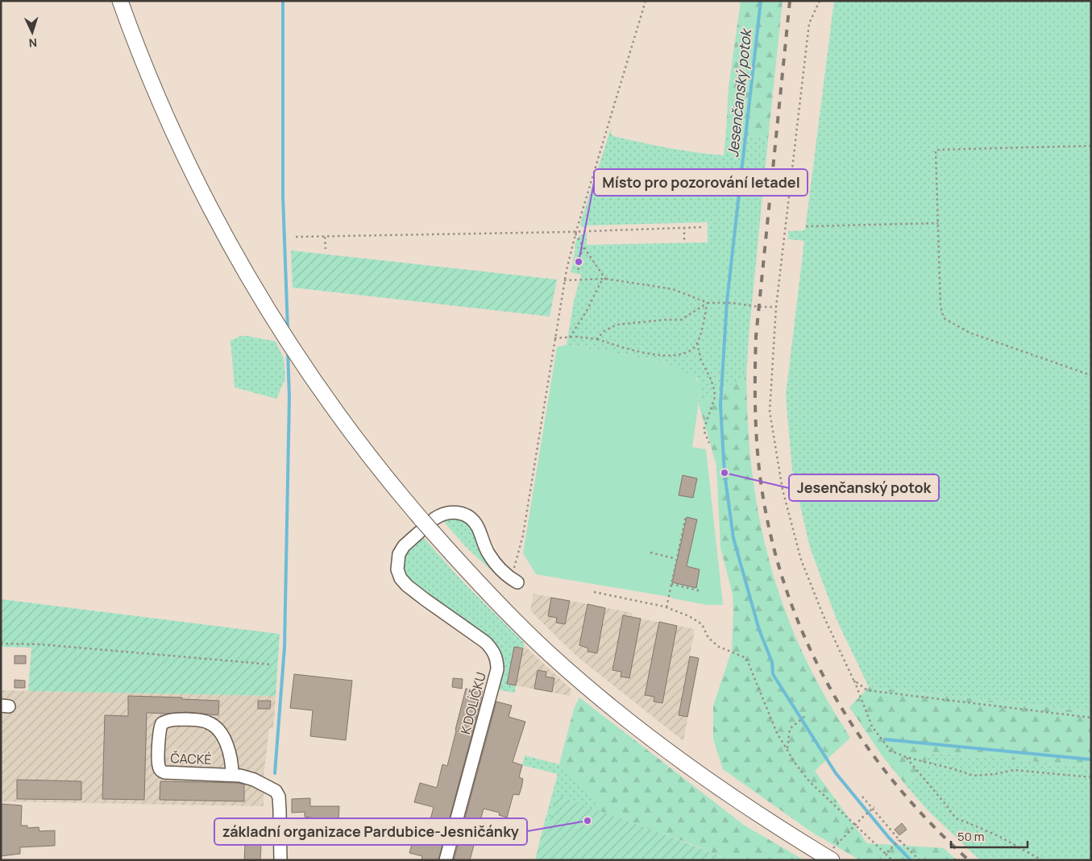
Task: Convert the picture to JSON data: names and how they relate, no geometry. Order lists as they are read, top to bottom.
{
  "streets": {
    "street": ["K DOLÍČKU", "ČACKÉ"]
  },
  "water": ["Jesenčanský potok"],
  "places": ["Místo pro pozorování letadel", "Jesenčanský potok", "základní organizace Pardubice-Jesničánky"],
  "scale_bar": "50 m",
  "north": "bottom"
}
